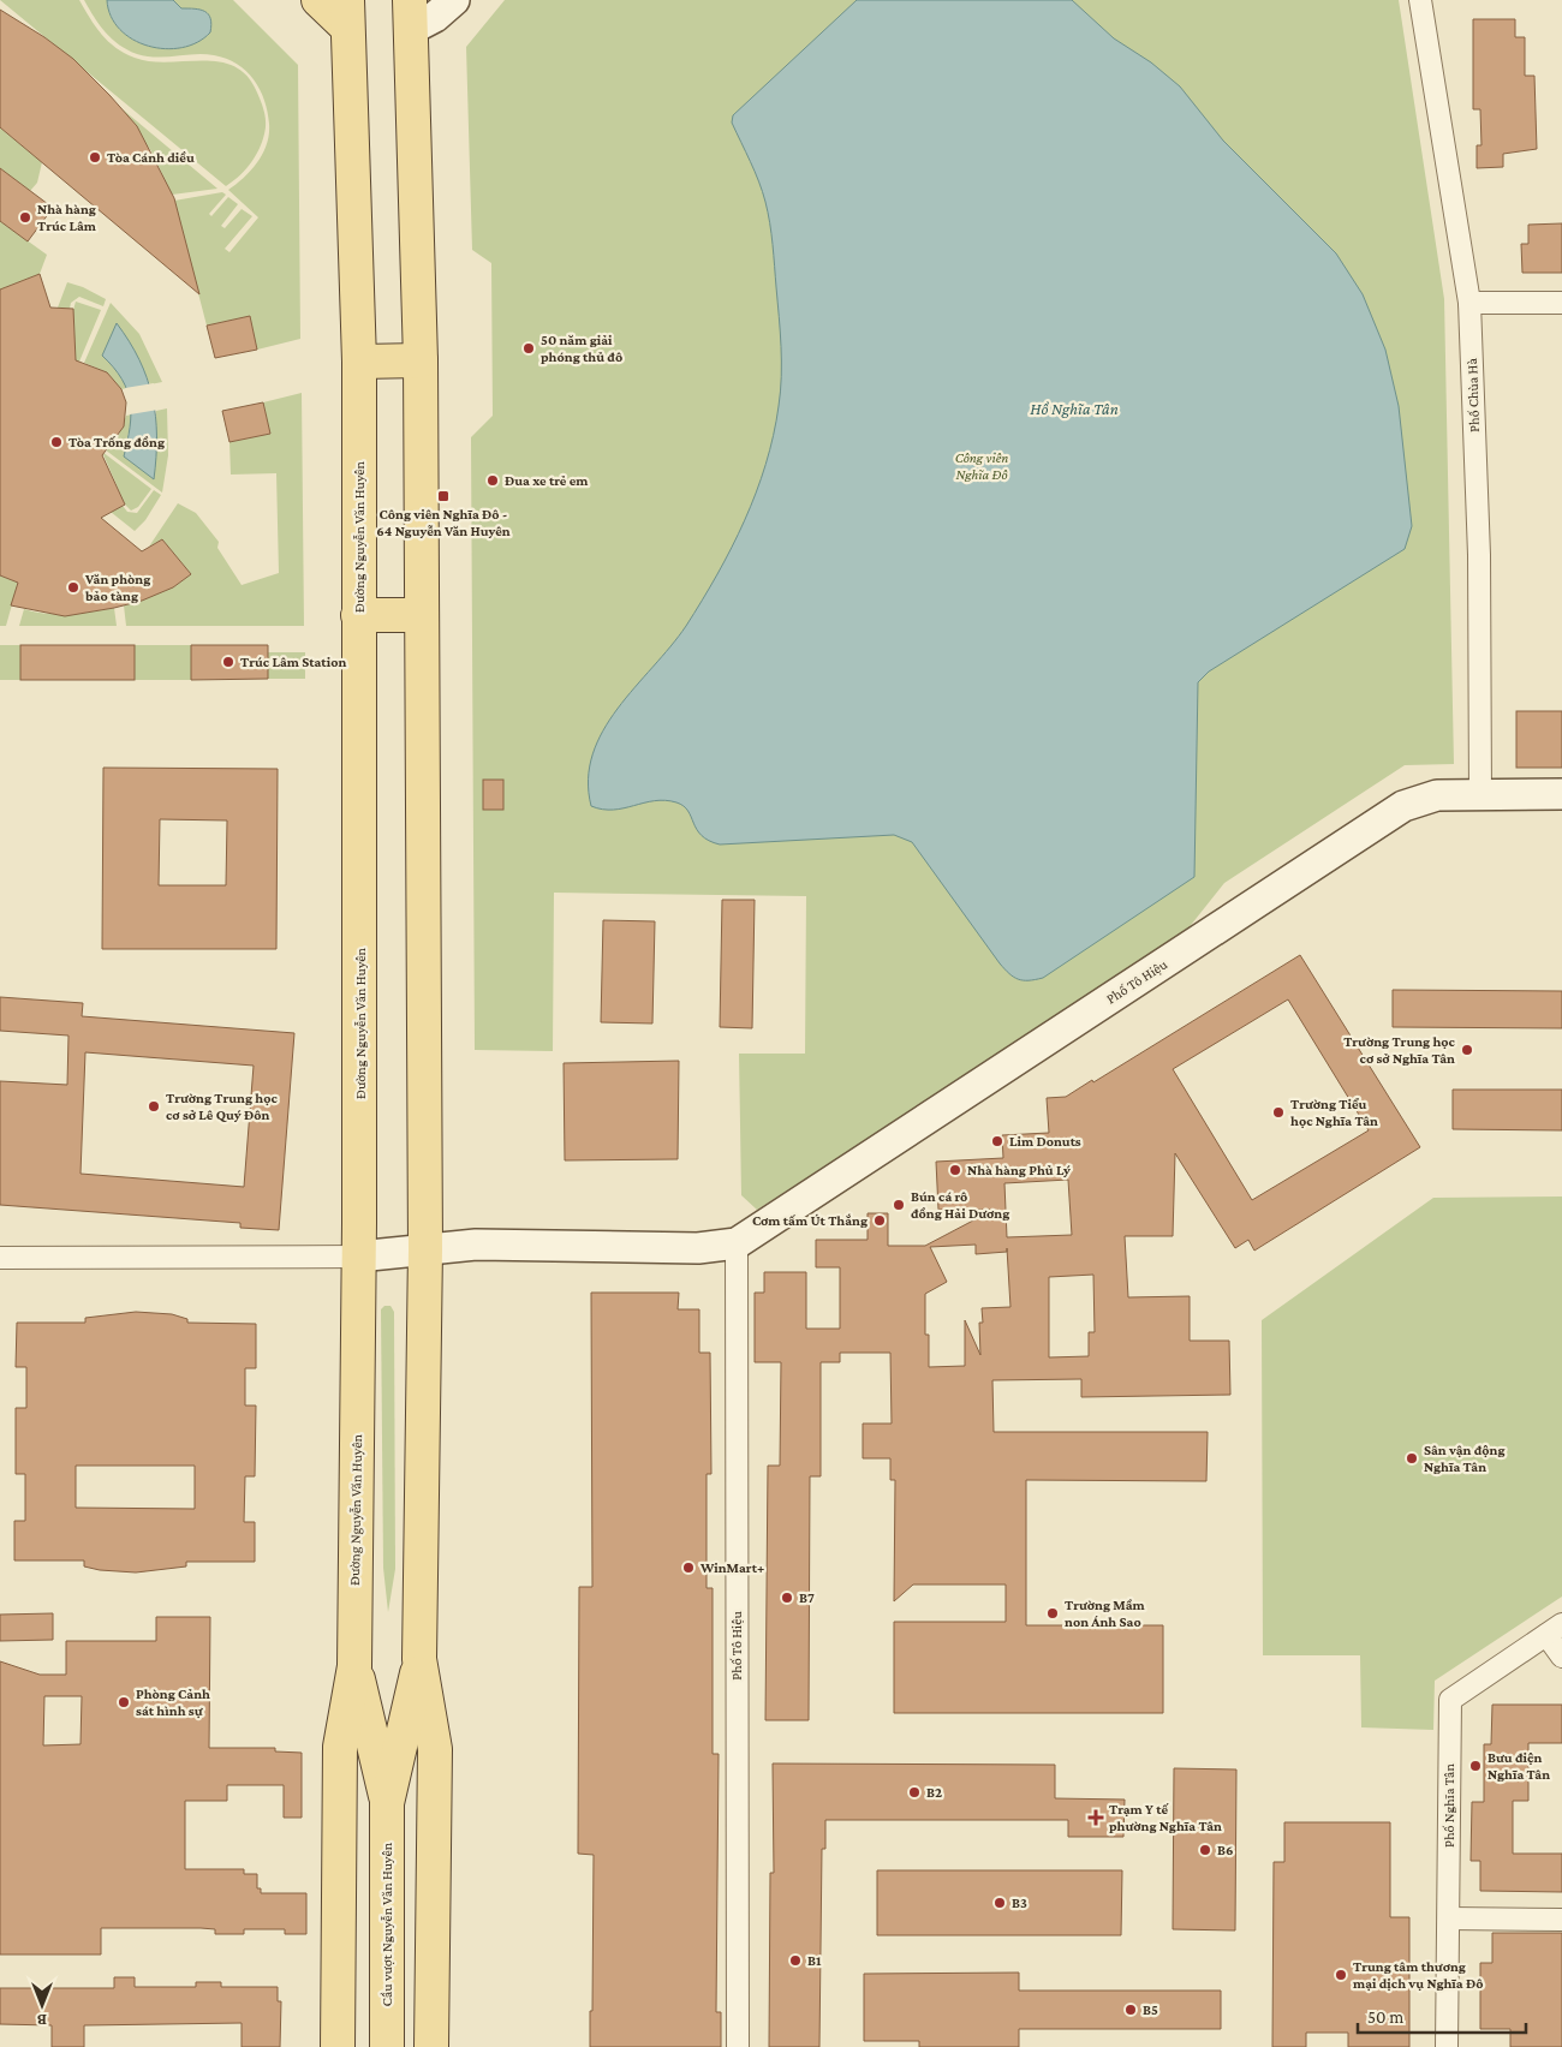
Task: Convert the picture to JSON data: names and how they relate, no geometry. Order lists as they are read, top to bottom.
{
  "streets": {
    "main road": ["Đường Nguyễn Văn Huyên", "Cầu vượt Nguyễn Văn Huyên"],
    "street": ["Phố Chùa Hà", "Phố Tô Hiệu", "Phố Nghĩa Tân"]
  },
  "crossings": [
    ["Phố Chùa Hà", "Phố Tô Hiệu"],
    ["Đường Nguyễn Văn Huyên", "Phố Tô Hiệu"],
    ["Đường Nguyễn Văn Huyên", "Cầu vượt Nguyễn Văn Huyên"]
  ],
  "water": ["Hồ Nghĩa Tân"],
  "parks": ["Công viên Nghĩa Đô"],
  "places": {
    "other": [
      "Tòa Cánh diều",
      "Nhà hàng Trúc Lâm",
      "50 năm giải phóng thủ đô",
      "Tòa Trống đồng",
      "Đua xe trẻ em",
      "Văn phòng bảo tàng",
      "Trúc Lâm Station",
      "Trường Trung học cơ sở Nghĩa Tân",
      "Trường Trung học cơ sở Lê Quý Đôn",
      "Trường Tiểu học Nghĩa Tân",
      "Lim Donuts",
      "Nhà hàng Phủ Lý",
      "Bún cá rô đồng Hải Dương",
      "Cơm tấm Út Thắng",
      "Sân vận động Nghĩa Tân",
      "WinMart+",
      "B7",
      "Trường Mầm non Ánh Sao",
      "Phòng Cảnh sát hình sự",
      "Bưu điện Nghĩa Tân",
      "B2",
      "B6",
      "B3",
      "B1",
      "Trung tâm thương mại dịch vụ Nghĩa Đô",
      "B5"
    ],
    "transit": ["Công viên Nghĩa Đô - 64 Nguyễn Văn Huyên"],
    "health": ["Trạm Y tế phường Nghĩa Tân"]
  },
  "scale_bar": "50 m",
  "north": "bottom"
}
